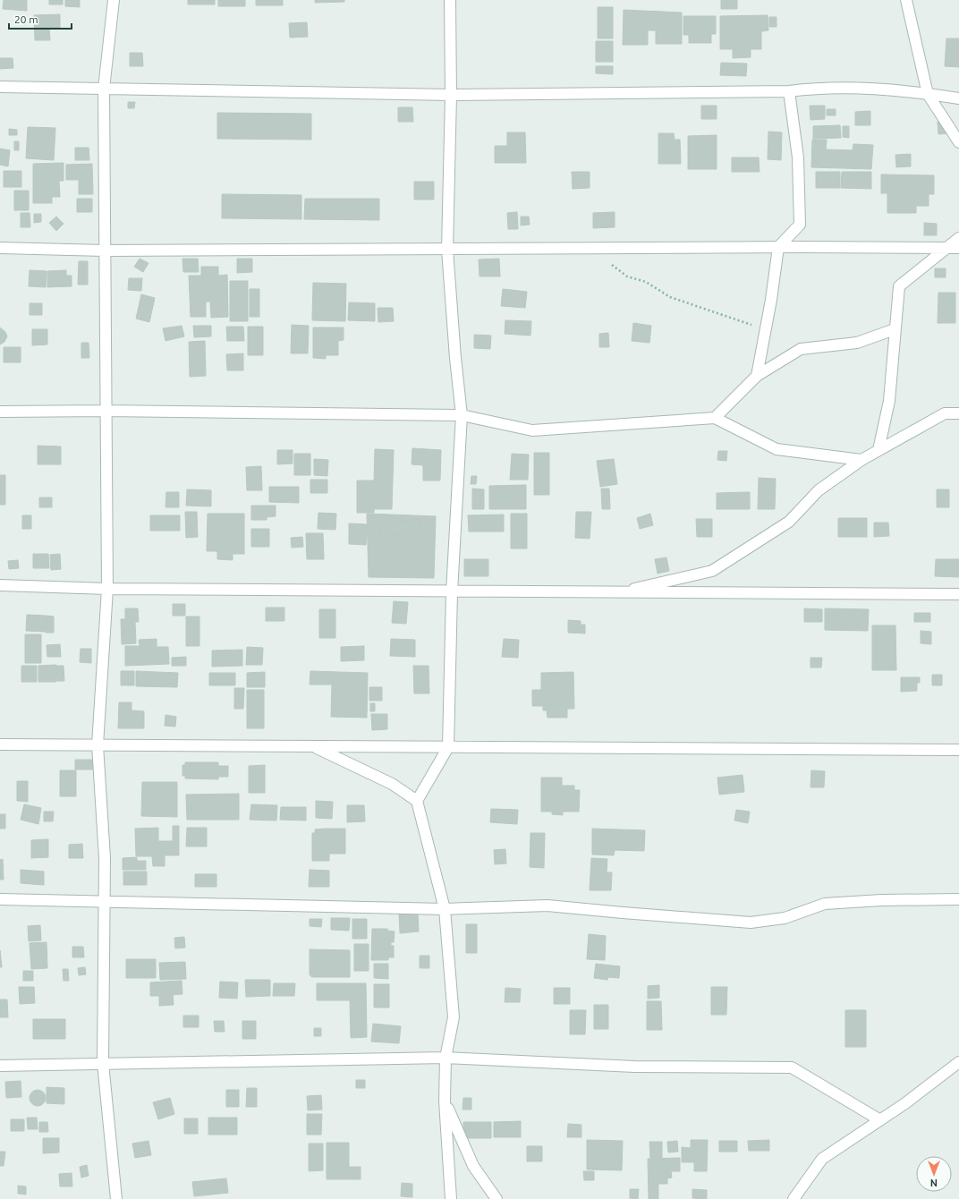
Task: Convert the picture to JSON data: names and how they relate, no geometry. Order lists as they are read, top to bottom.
{
  "scale_bar": "20 m",
  "north": "bottom"
}
